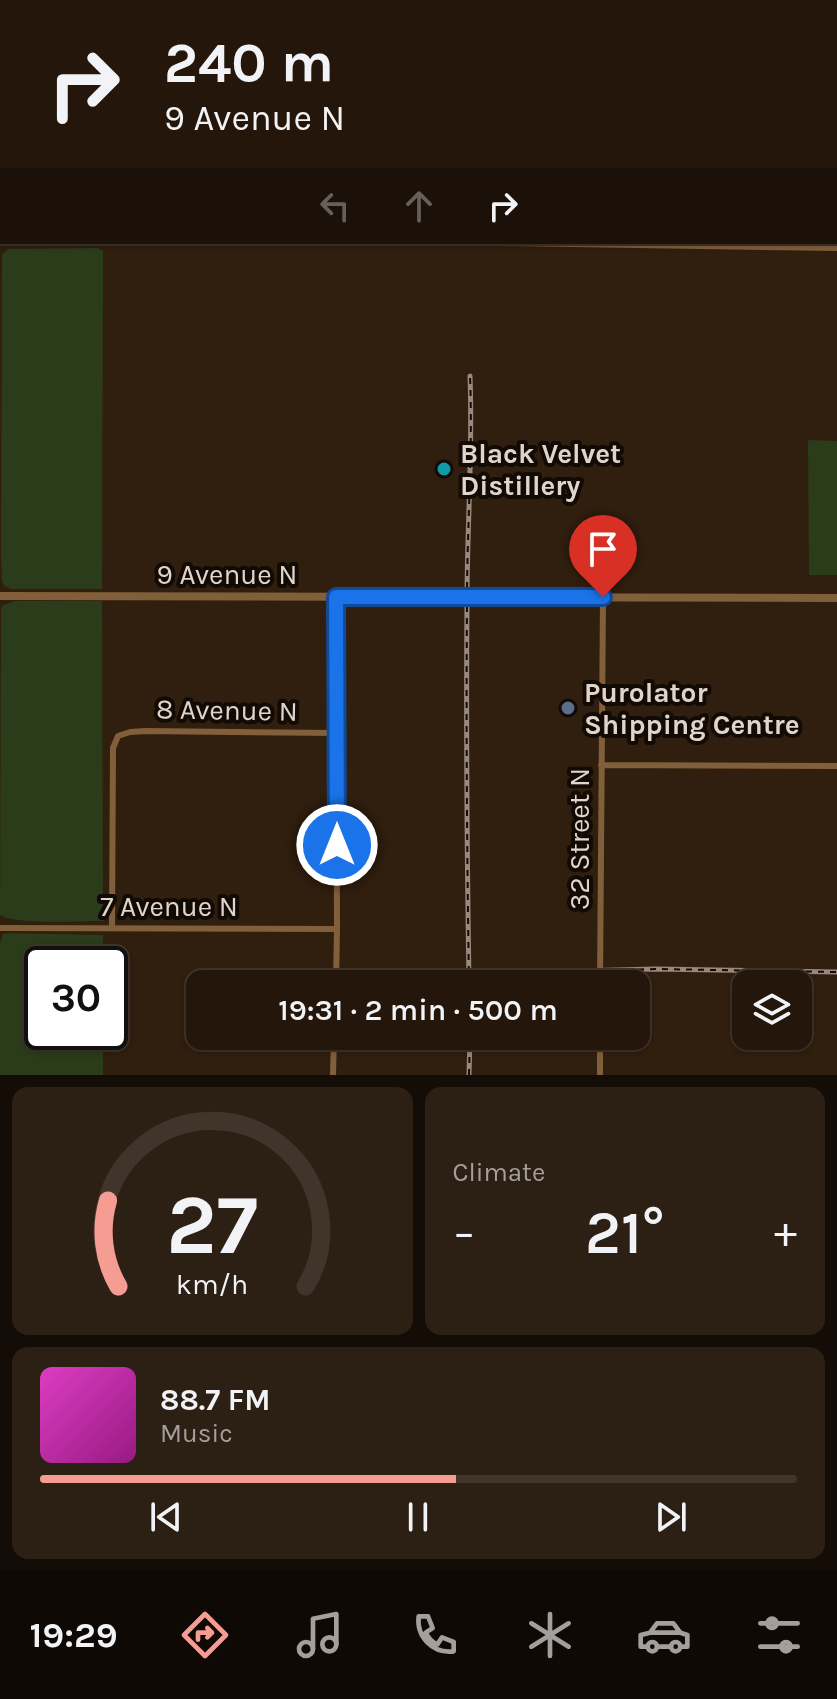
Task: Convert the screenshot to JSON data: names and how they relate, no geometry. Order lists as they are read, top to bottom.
{
  "streets": {
    "street": [
      "9 Avenue N",
      "8 Avenue N",
      "32 Street N",
      "7 Avenue N"
    ]
  },
  "crossings": [
    ["9 Avenue N", "32 Street N"],
    ["8 Avenue N", "7 Avenue N"]
  ],
  "places": ["Black Velvet Distillery", "Purolator Shipping Centre"],
  "page": {
    "turn": ["240 m", "9 Avenue N"],
    "limit": "30",
    "trip": "19:31 · 2 min · 500 m",
    "tile": "Climate",
    "heat": ["−", "21°", "+"],
    "song": ["88.7 FM", "Music"],
    "tabs": "19:29",
    "gauge": ["27", "km/h"]
  }
}
